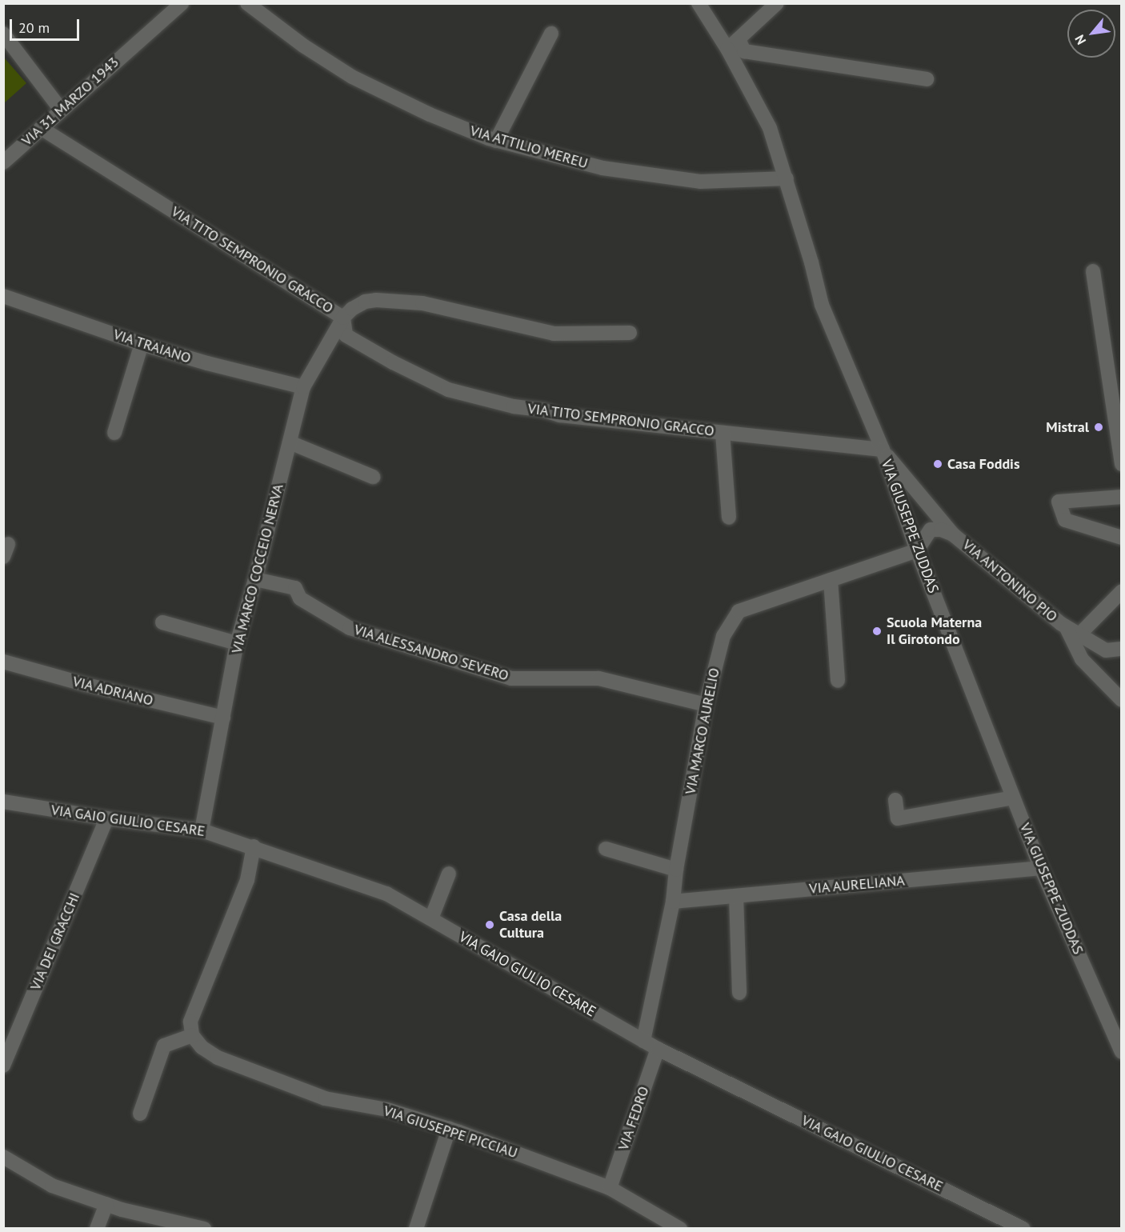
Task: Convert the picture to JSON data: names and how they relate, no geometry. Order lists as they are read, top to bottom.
{
  "streets": {
    "street": [
      "VIA 31 MARZO 1943",
      "VIA ATTILIO MEREU",
      "VIA TITO SEMPRONIO GRACCO",
      "VIA TRAIANO",
      "VIA GIUSEPPE ZUDDAS",
      "VIA MARCO COCCEIO NERVA",
      "VIA ANTONINO PIO",
      "VIA ALESSANDRO SEVERO",
      "VIA ADRIANO",
      "VIA MARCO AURELIO",
      "VIA GAIO GIULIO CESARE",
      "VIA AURELIANA",
      "VIA DEI GRACCHI",
      "VIA FEDRO",
      "VIA GIUSEPPE PICCIAU"
    ]
  },
  "crossings": [
    ["VIA 31 MARZO 1943", "VIA TITO SEMPRONIO GRACCO"],
    ["VIA ATTILIO MEREU", "VIA GIUSEPPE ZUDDAS"],
    ["VIA TITO SEMPRONIO GRACCO", "VIA GIUSEPPE ZUDDAS"],
    ["VIA TITO SEMPRONIO GRACCO", "VIA MARCO COCCEIO NERVA"],
    ["VIA TITO SEMPRONIO GRACCO", "VIA ANTONINO PIO"],
    ["VIA TRAIANO", "VIA MARCO COCCEIO NERVA"],
    ["VIA GIUSEPPE ZUDDAS", "VIA ANTONINO PIO"],
    ["VIA GIUSEPPE ZUDDAS", "VIA MARCO AURELIO"],
    ["VIA GIUSEPPE ZUDDAS", "VIA AURELIANA"],
    ["VIA MARCO COCCEIO NERVA", "VIA ALESSANDRO SEVERO"],
    ["VIA MARCO COCCEIO NERVA", "VIA ADRIANO"],
    ["VIA MARCO COCCEIO NERVA", "VIA GAIO GIULIO CESARE"],
    ["VIA ANTONINO PIO", "VIA MARCO AURELIO"],
    ["VIA ALESSANDRO SEVERO", "VIA MARCO AURELIO"],
    ["VIA MARCO AURELIO", "VIA GAIO GIULIO CESARE"],
    ["VIA MARCO AURELIO", "VIA AURELIANA"],
    ["VIA GAIO GIULIO CESARE", "VIA DEI GRACCHI"],
    ["VIA GAIO GIULIO CESARE", "VIA FEDRO"],
    ["VIA FEDRO", "VIA GIUSEPPE PICCIAU"]
  ],
  "places": [
    "Mistral",
    "Casa Foddis",
    "Scuola Materna Il Girotondo",
    "Casa della Cultura"
  ],
  "scale_bar": "20 m",
  "north": "bottom left"
}
